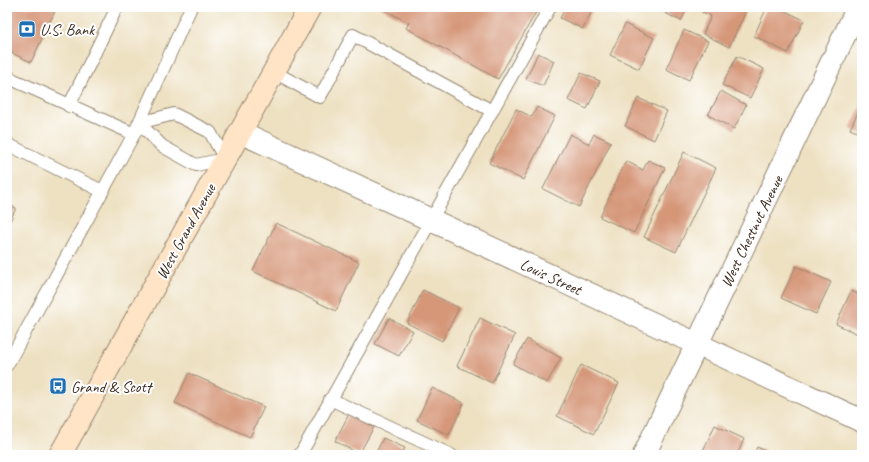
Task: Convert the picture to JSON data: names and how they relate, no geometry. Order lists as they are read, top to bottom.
{
  "streets": {
    "main road": ["West Grand Avenue"],
    "street": ["West Chestnut Avenue", "Louis Street"]
  },
  "crossings": [
    ["West Grand Avenue", "Louis Street"],
    ["West Chestnut Avenue", "Louis Street"]
  ],
  "places": {
    "bank": ["U.S. Bank"],
    "bus stop": ["Grand & Scott"]
  }
}
